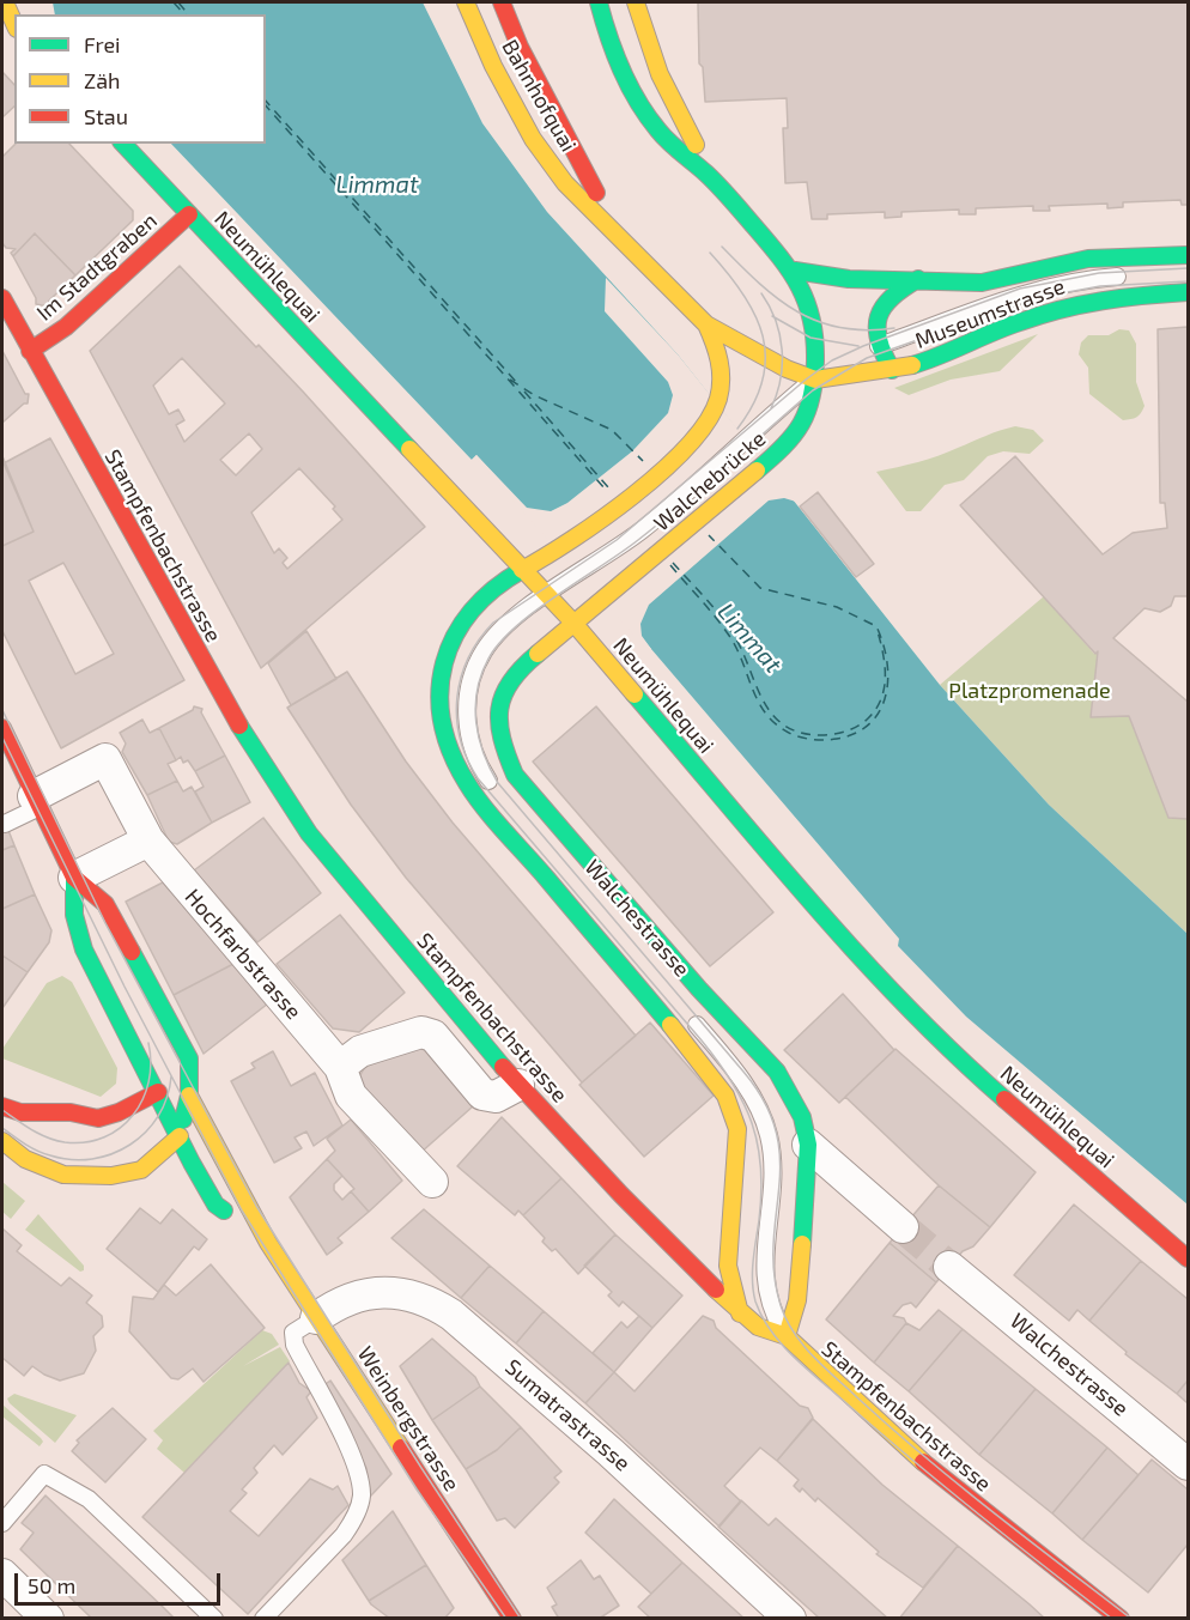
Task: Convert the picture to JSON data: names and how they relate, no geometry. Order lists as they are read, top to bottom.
{
  "streets": {
    "street": [
      "Bahnhofquai",
      "Im Stadtgraben",
      "Neumühlequai",
      "Museumstrasse",
      "Walchebrücke",
      "Stampfenbachstrasse",
      "Walchestrasse",
      "Hochfarbstrasse",
      "Sumatrastrasse",
      "Weinbergstrasse"
    ]
  },
  "crossings": [
    ["Bahnhofquai", "Museumstrasse"],
    ["Bahnhofquai", "Walchebrücke"],
    ["Bahnhofquai", "Walchestrasse"],
    ["Im Stadtgraben", "Neumühlequai"],
    ["Im Stadtgraben", "Stampfenbachstrasse"],
    ["Neumühlequai", "Walchestrasse"],
    ["Walchebrücke", "Walchestrasse"],
    ["Stampfenbachstrasse", "Walchestrasse"],
    ["Hochfarbstrasse", "Weinbergstrasse"],
    ["Sumatrastrasse", "Weinbergstrasse"]
  ],
  "water": ["Limmat"],
  "parks": ["Platzpromenade"],
  "legend": ["Frei", "Zäh", "Stau"],
  "scale_bar": "50 m"
}
